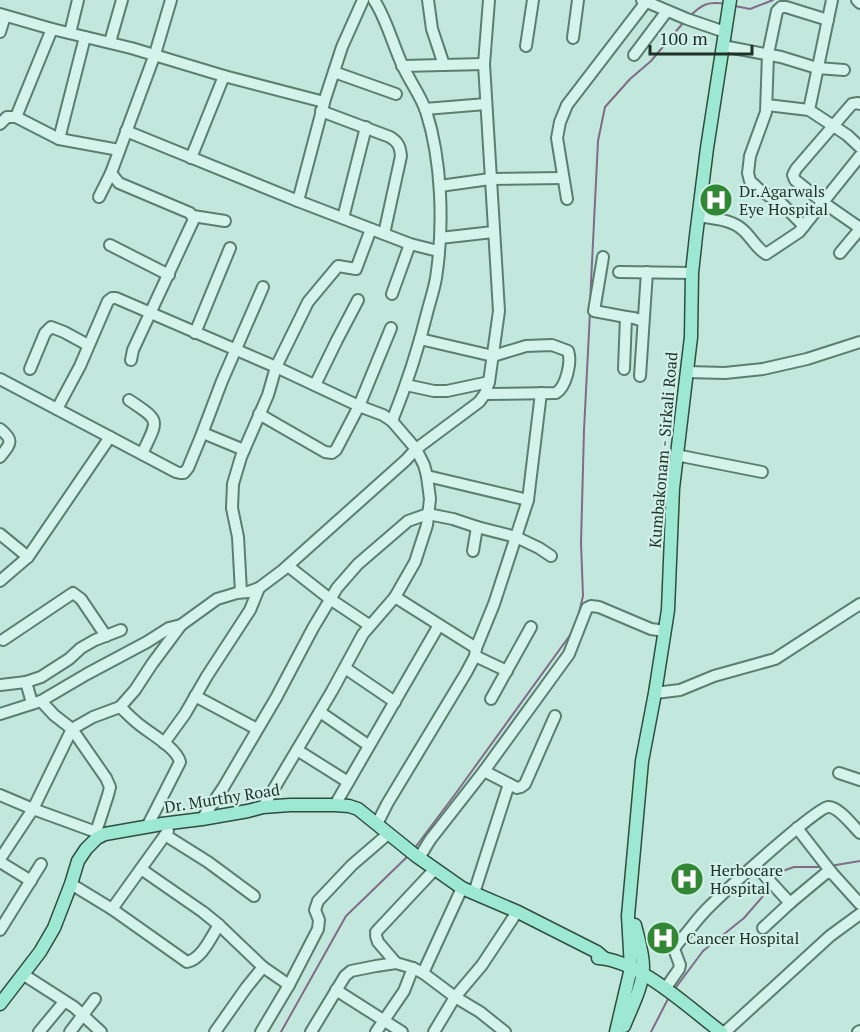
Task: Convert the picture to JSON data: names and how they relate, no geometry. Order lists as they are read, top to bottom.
{
  "streets": {
    "main road": ["Kumbakonam - Sirkali Road", "Dr. Murthy Road"]
  },
  "crossings": [
    ["Kumbakonam - Sirkali Road", "Dr. Murthy Road"]
  ],
  "places": {
    "hospital": ["Dr.Agarwals Eye Hospital", "Herbocare Hospital", "Cancer Hospital"]
  },
  "scale_bar": "100 m"
}
